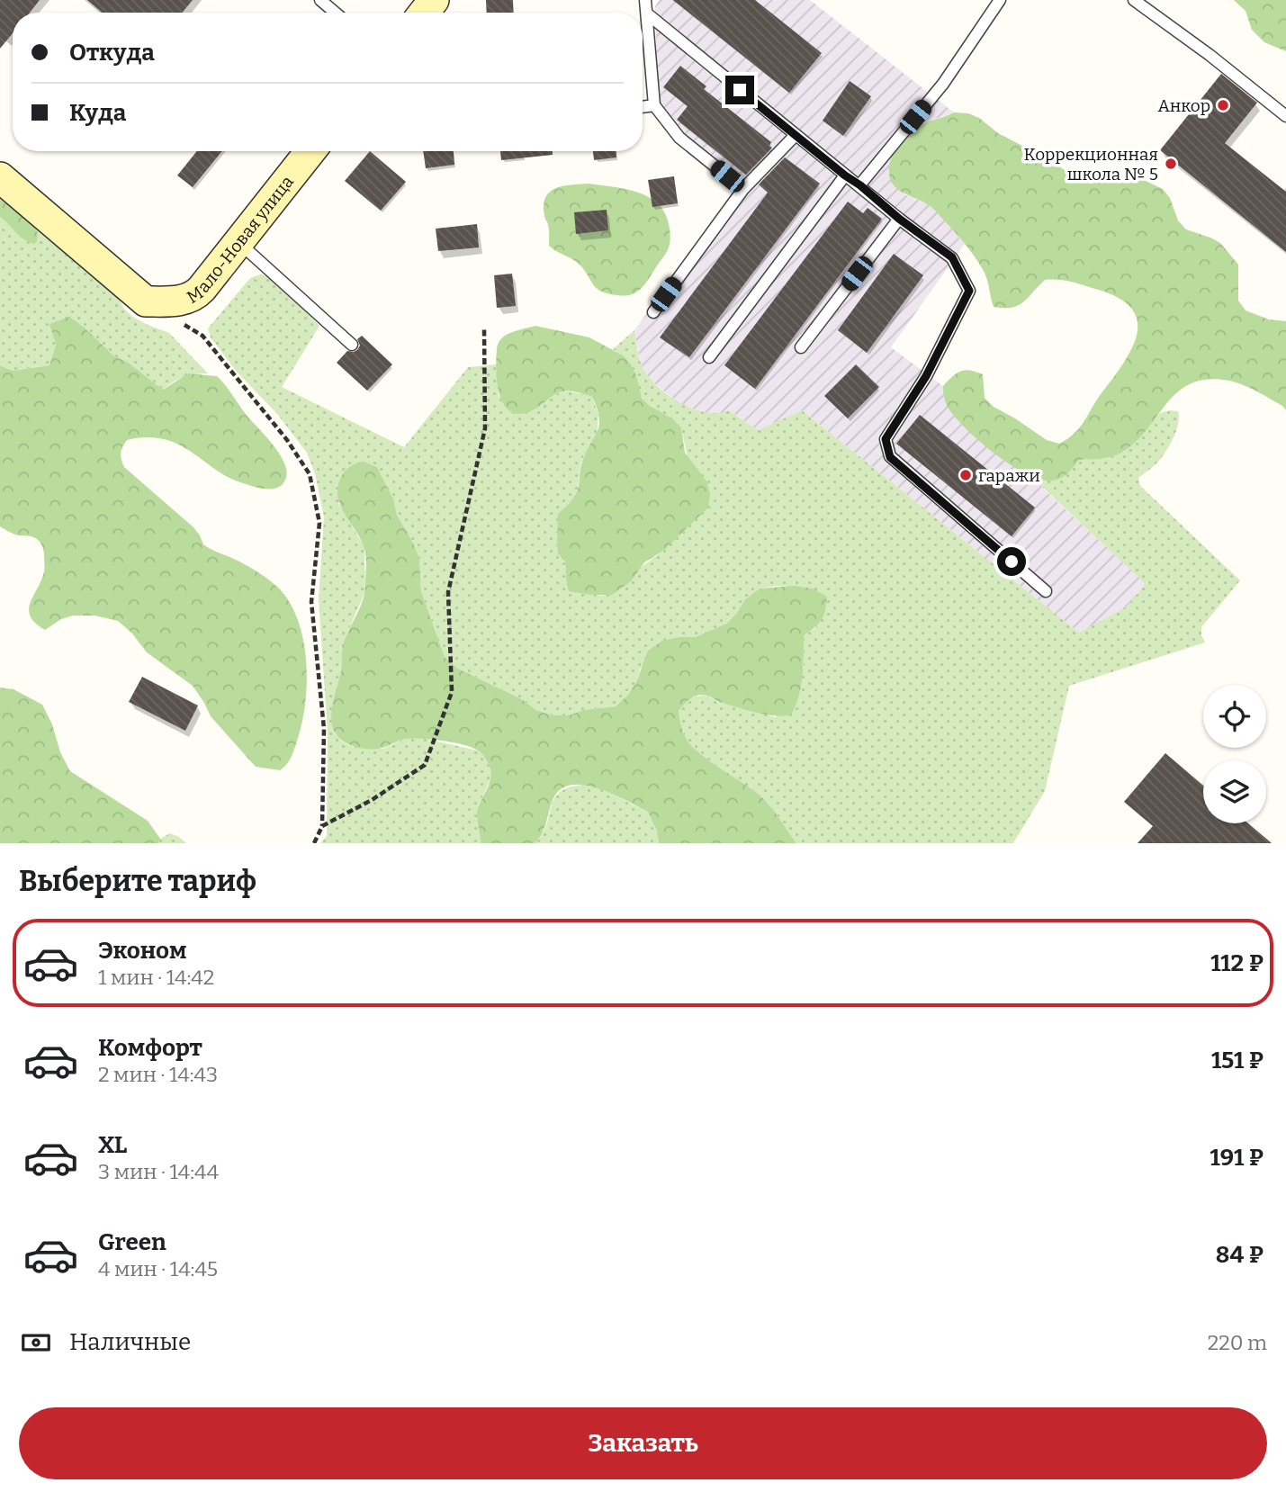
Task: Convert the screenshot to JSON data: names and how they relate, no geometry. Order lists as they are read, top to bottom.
{
  "streets": {
    "street": ["Мало-Новая улица"]
  },
  "places": ["Анкор", "Коррекционная школа № 5", "гаражи"],
  "page": {
    "banner": ["Откуда", "Куда"],
    "heading": "Выберите тариф",
    "list": [
      {
        "name": "Эконом",
        "note": "1 мин · 14:42",
        "value": "112 ₽"
      },
      {
        "name": "Комфорт",
        "note": "2 мин · 14:43",
        "value": "151 ₽"
      },
      {
        "name": "XL",
        "note": "3 мин · 14:44",
        "value": "191 ₽"
      },
      {
        "name": "Green",
        "note": "4 мин · 14:45",
        "value": "84 ₽"
      }
    ],
    "pay": ["Наличные", "220 m"],
    "buttons": "Заказать"
  }
}
